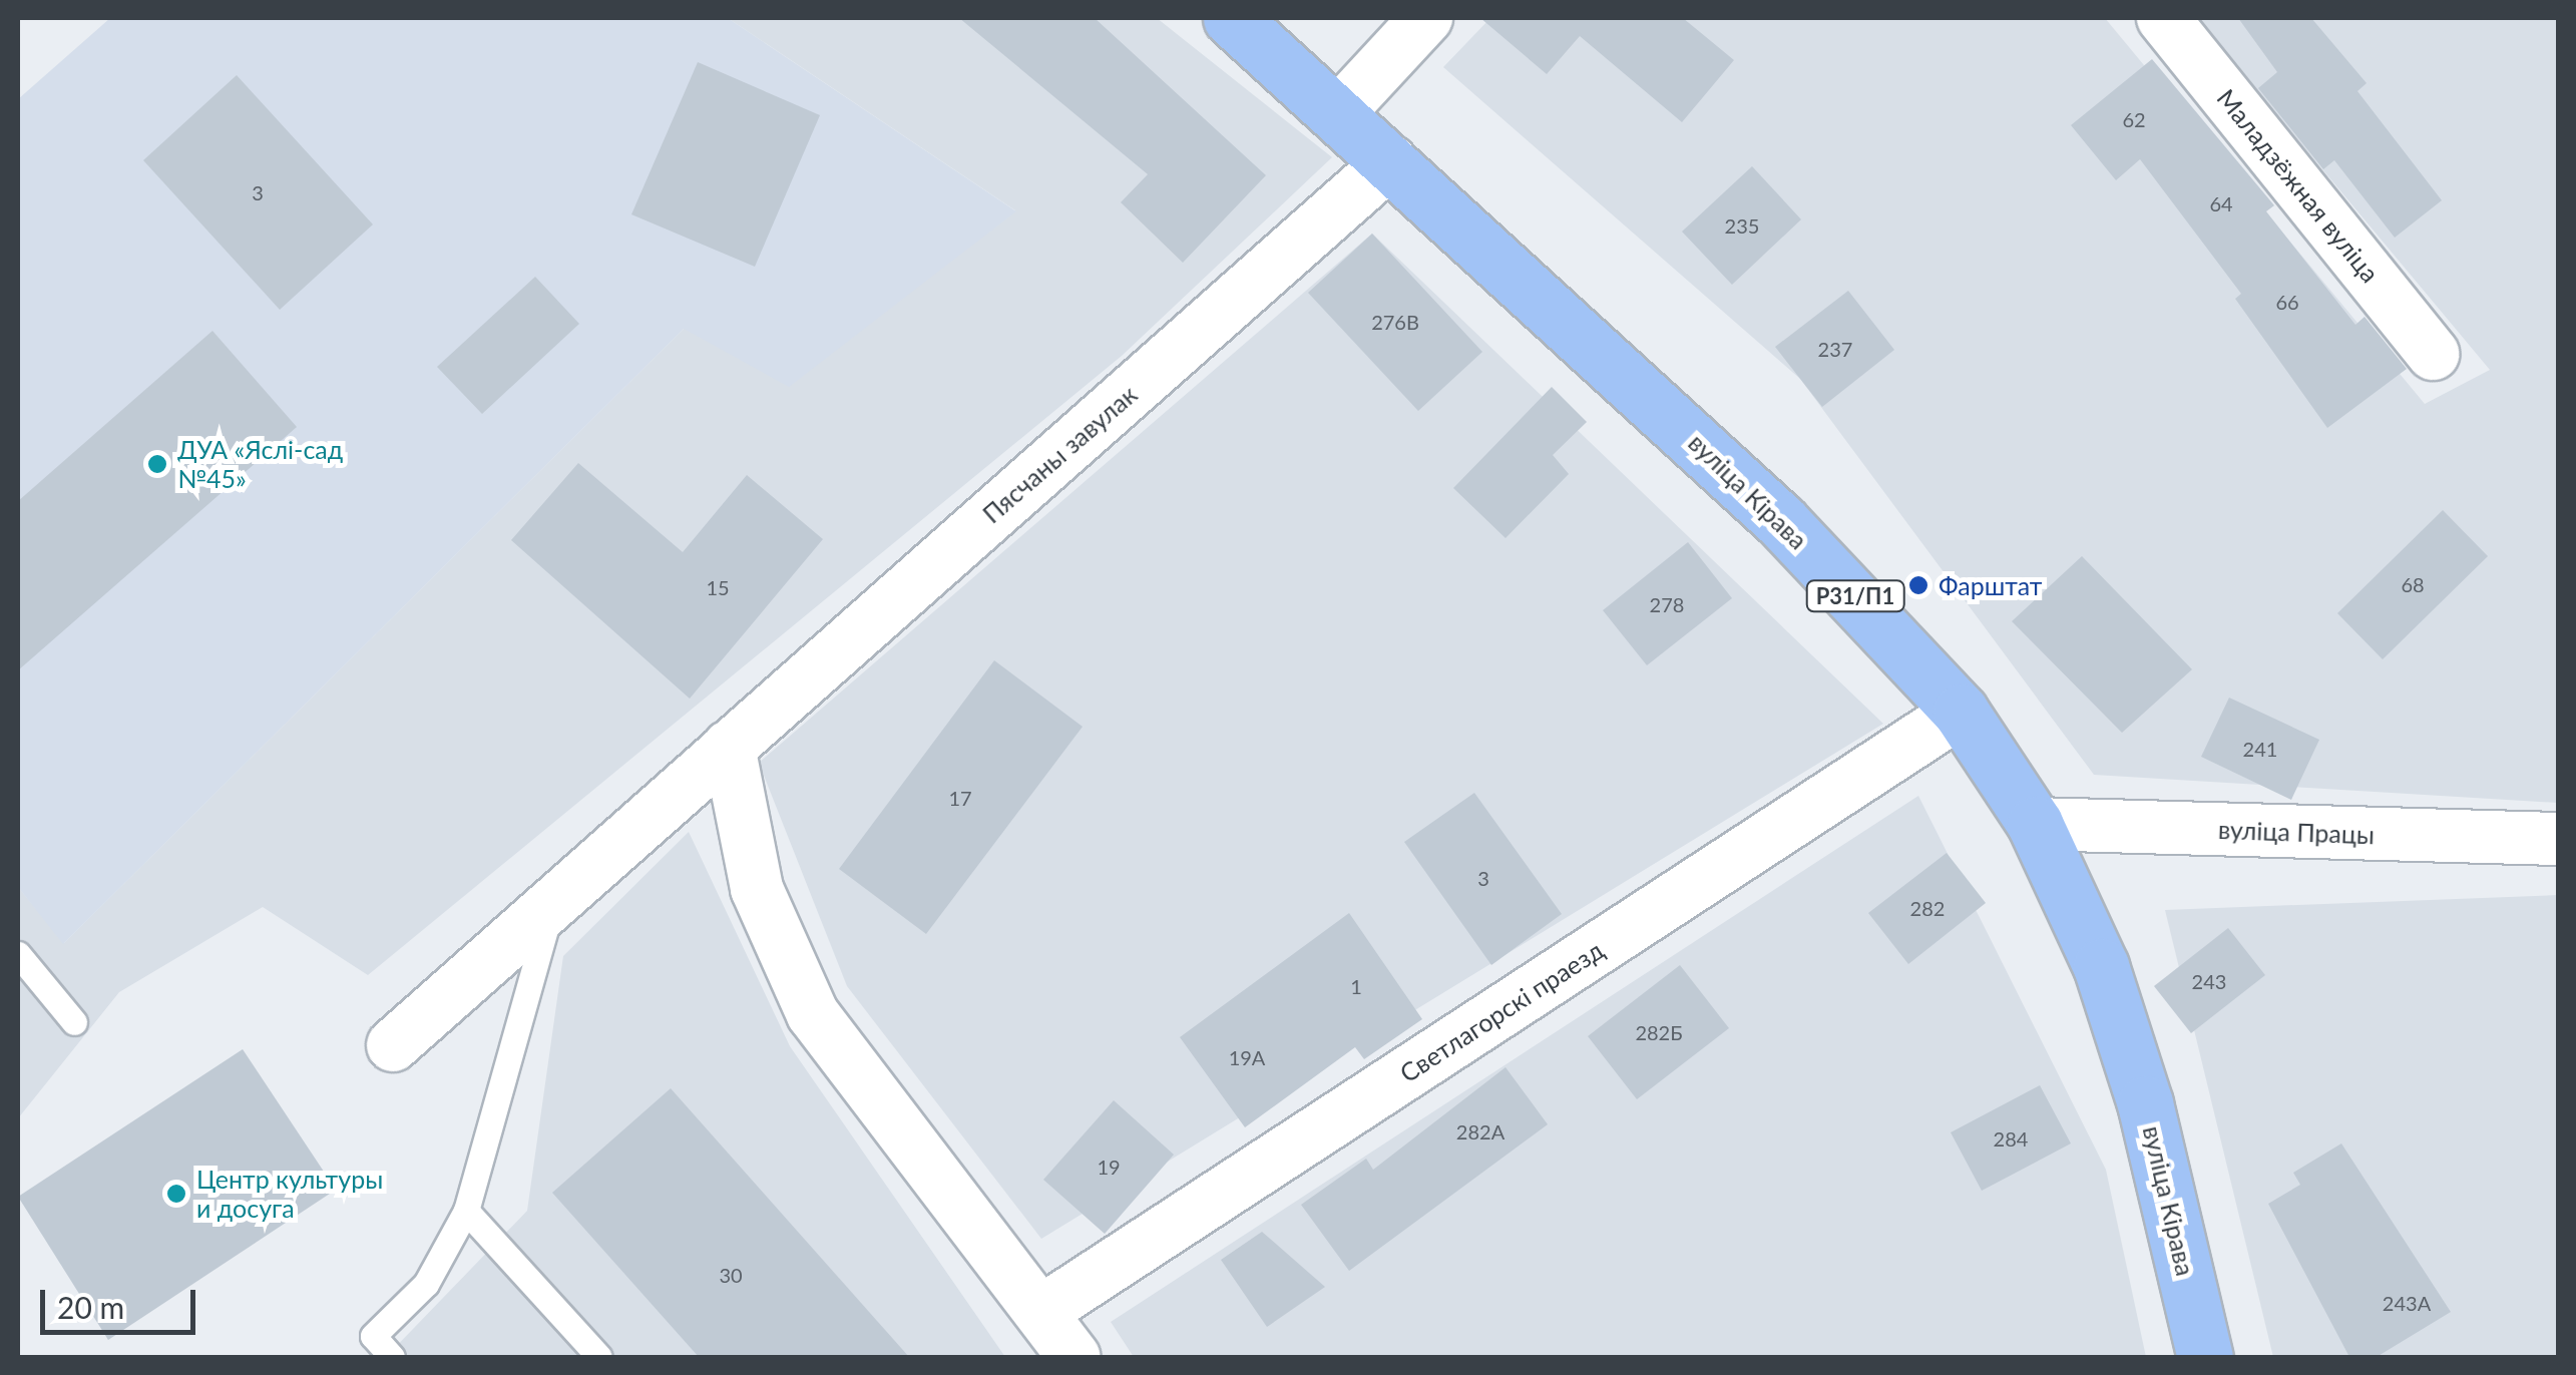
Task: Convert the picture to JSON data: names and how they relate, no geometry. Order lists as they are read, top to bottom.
{
  "streets": {
    "main road": ["вуліца Кірава", "Р31/П1"],
    "street": [
      "Маладзёжная вуліца",
      "Пясчаны завулак",
      "вуліца Працы",
      "Светлагорскі праезд"
    ]
  },
  "crossings": [
    ["Пясчаны завулак", "вуліца Кірава"],
    ["вуліца Кірава", "вуліца Працы"],
    ["вуліца Кірава", "Светлагорскі праезд"]
  ],
  "places": ["ДУА «Яслі-сад №45»", "Фарштат", "Центр культуры и досуга"],
  "house_numbers": [
    "62",
    "3",
    "64",
    "235",
    "66",
    "276В",
    "237",
    "68",
    "15",
    "278",
    "241",
    "17",
    "3",
    "282",
    "243",
    "1",
    "282Б",
    "19А",
    "282А",
    "284",
    "19",
    "30",
    "243А"
  ],
  "scale_bar": "20 m"
}
